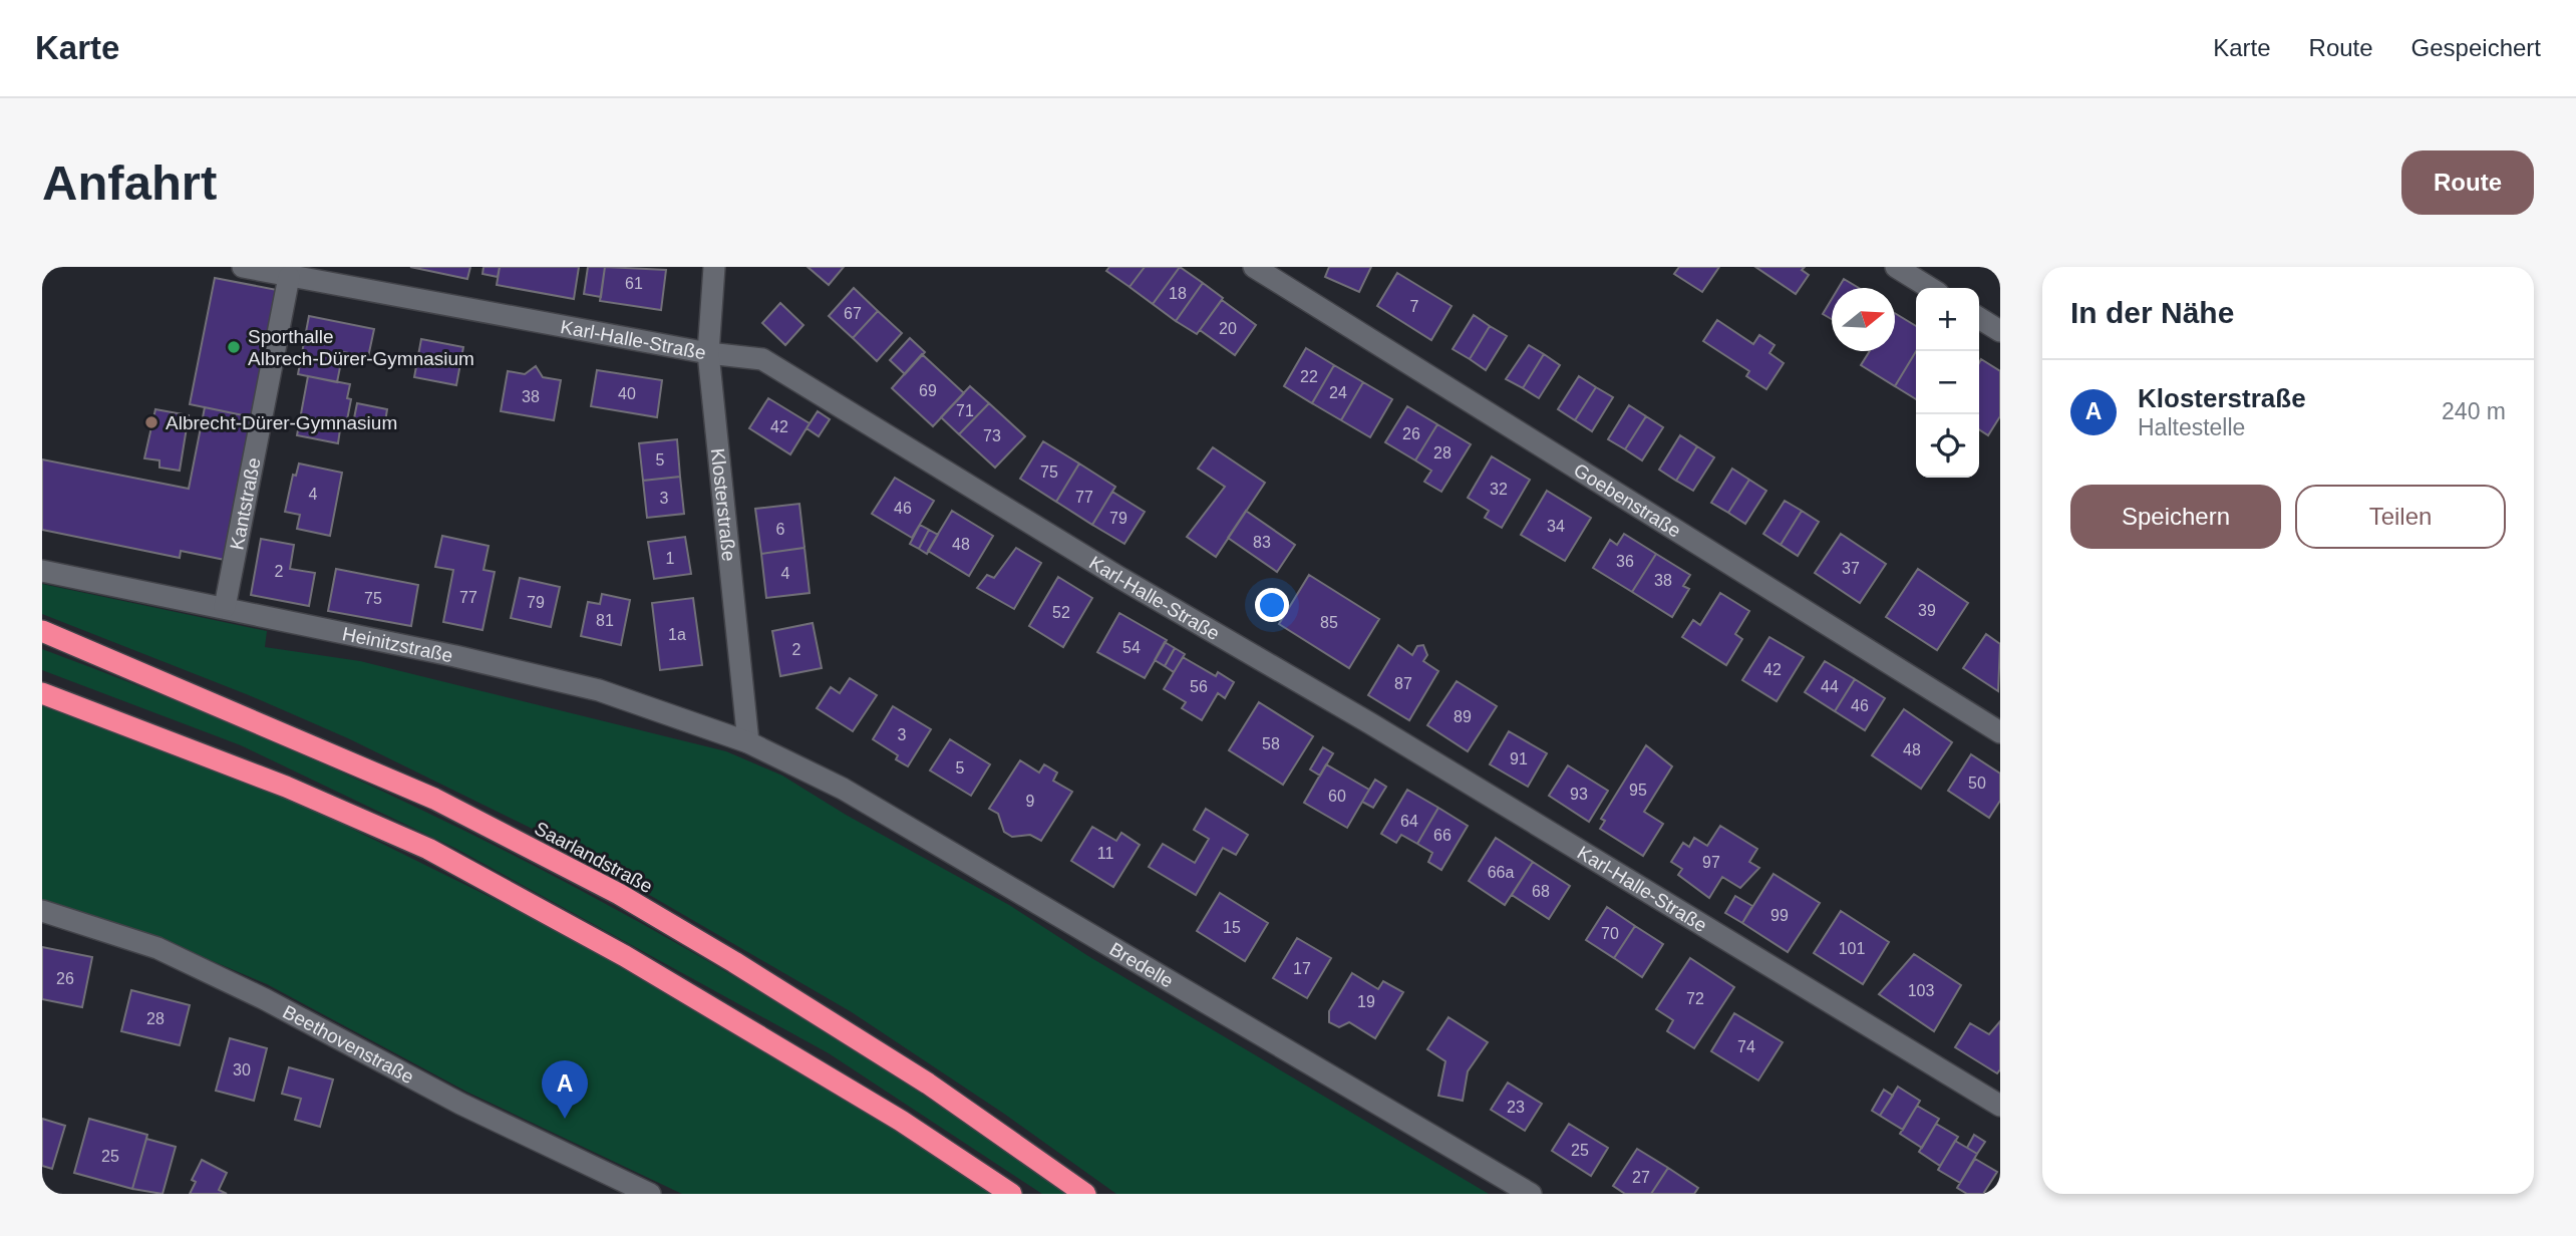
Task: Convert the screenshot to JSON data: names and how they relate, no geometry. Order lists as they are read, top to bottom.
{
  "streets": {
    "highway": ["Saarlandstraße"],
    "street": [
      "Karl-Halle-Straße",
      "Goebenstraße",
      "Kantstraße",
      "Klosterstraße",
      "Heinitzstraße",
      "Bredelle",
      "Beethovenstraße"
    ]
  },
  "crossings": [
    ["Karl-Halle-Straße", "Kantstraße"],
    ["Karl-Halle-Straße", "Klosterstraße"],
    ["Kantstraße", "Heinitzstraße"],
    ["Klosterstraße", "Heinitzstraße"],
    ["Klosterstraße", "Bredelle"],
    ["Heinitzstraße", "Bredelle"]
  ],
  "places": ["Sporthalle Albrech-Dürer-Gymnasium", "Albrecht-Dürer-Gymnasium"],
  "house_numbers": [
    "61",
    "18",
    "7",
    "67",
    "20",
    "22",
    "69",
    "24",
    "40",
    "38",
    "71",
    "42",
    "26",
    "73",
    "28",
    "5",
    "75",
    "32",
    "4",
    "77",
    "3",
    "46",
    "79",
    "34",
    "6",
    "83",
    "48",
    "1",
    "36",
    "37",
    "2",
    "4",
    "38",
    "77",
    "75",
    "79",
    "39",
    "52",
    "81",
    "85",
    "1a",
    "54",
    "2",
    "42",
    "87",
    "56",
    "44",
    "46",
    "89",
    "3",
    "58",
    "48",
    "91",
    "5",
    "50",
    "95",
    "93",
    "60",
    "9",
    "64",
    "66",
    "11",
    "97",
    "66a",
    "68",
    "99",
    "15",
    "70",
    "101",
    "17",
    "26",
    "103",
    "72",
    "19",
    "28",
    "74",
    "30",
    "23",
    "25",
    "25",
    "27"
  ],
  "north": "right",
  "page": {
    "header": "Karte",
    "nav": ["Karte", "Route", "Gespeichert"],
    "buttons": [
      "Route",
      ["Speichern", "Teilen"]
    ],
    "title": "Anfahrt",
    "heading": "In der Nähe",
    "map_buttons": ["+", "−"],
    "list": [
      {
        "mark": "A",
        "name": "Klosterstraße",
        "note": "Haltestelle",
        "value": "240 m"
      }
    ],
    "pins": "A"
  }
}
